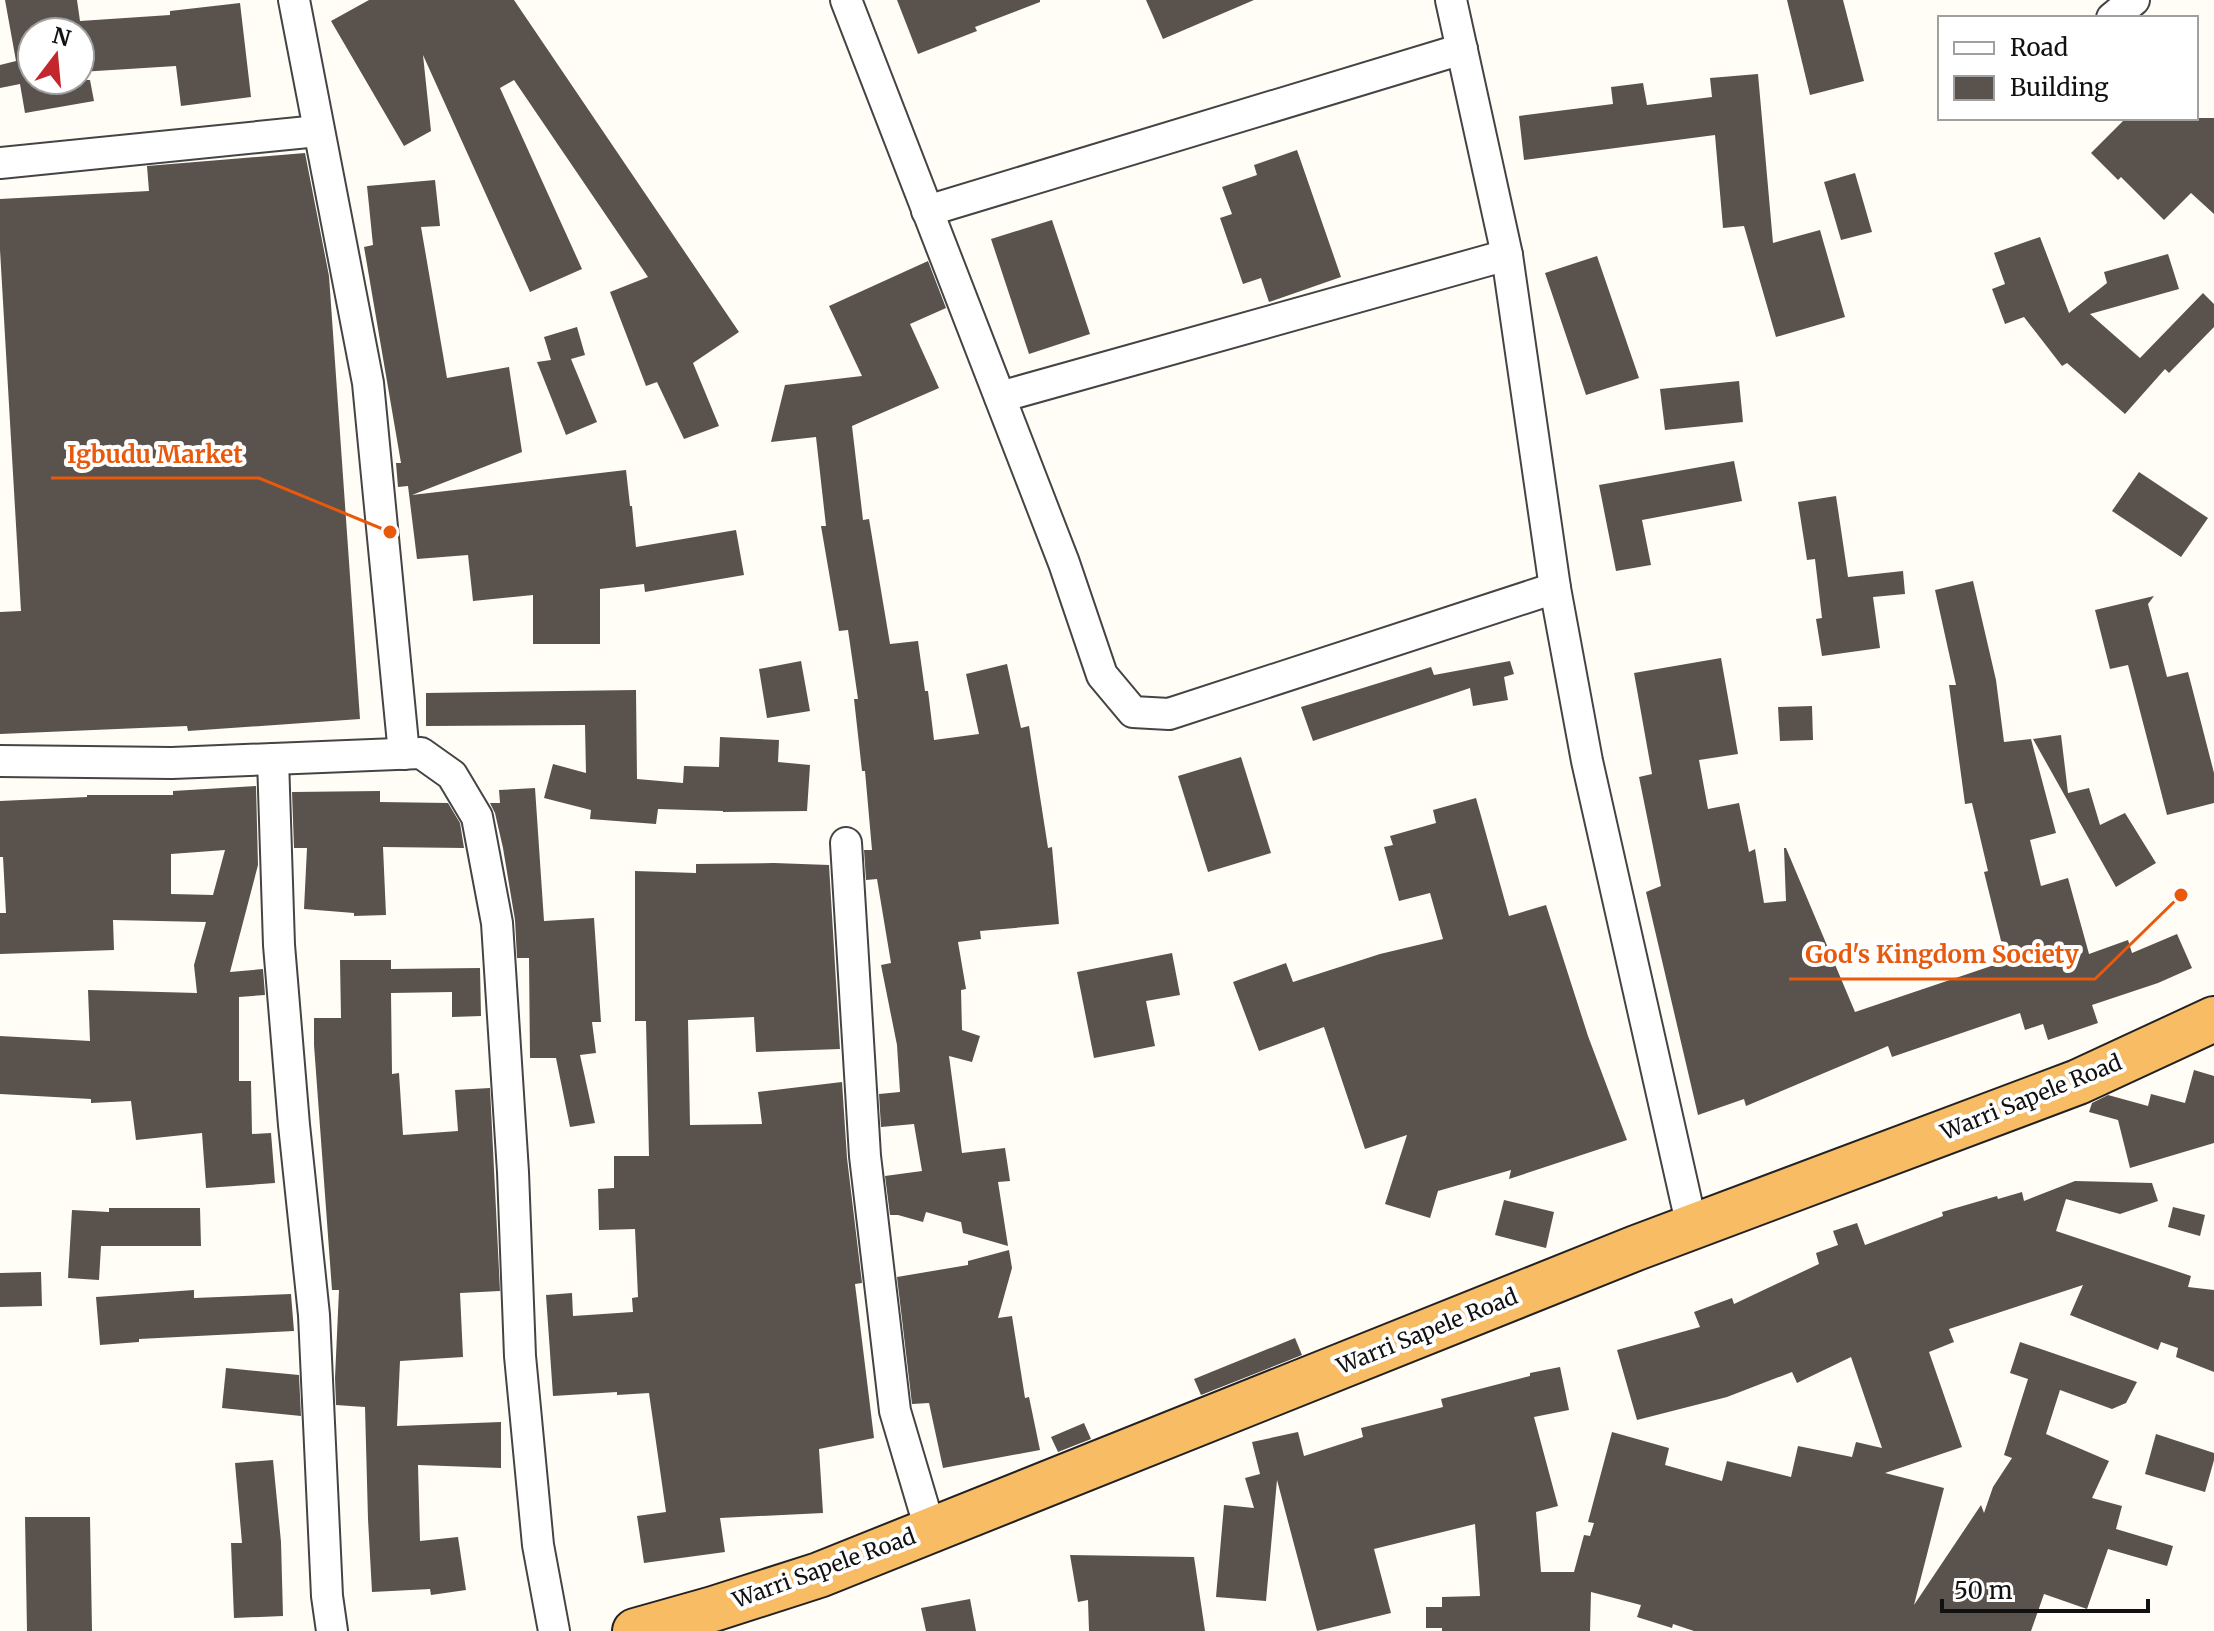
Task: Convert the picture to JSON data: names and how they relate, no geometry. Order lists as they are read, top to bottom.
{
  "streets": {
    "highway": ["Warri Sapele Road"]
  },
  "places": ["Igbudu Market", "God's Kingdom Society"],
  "legend": ["Road", "Building"],
  "scale_bar": "50 m",
  "north": "top"
}
